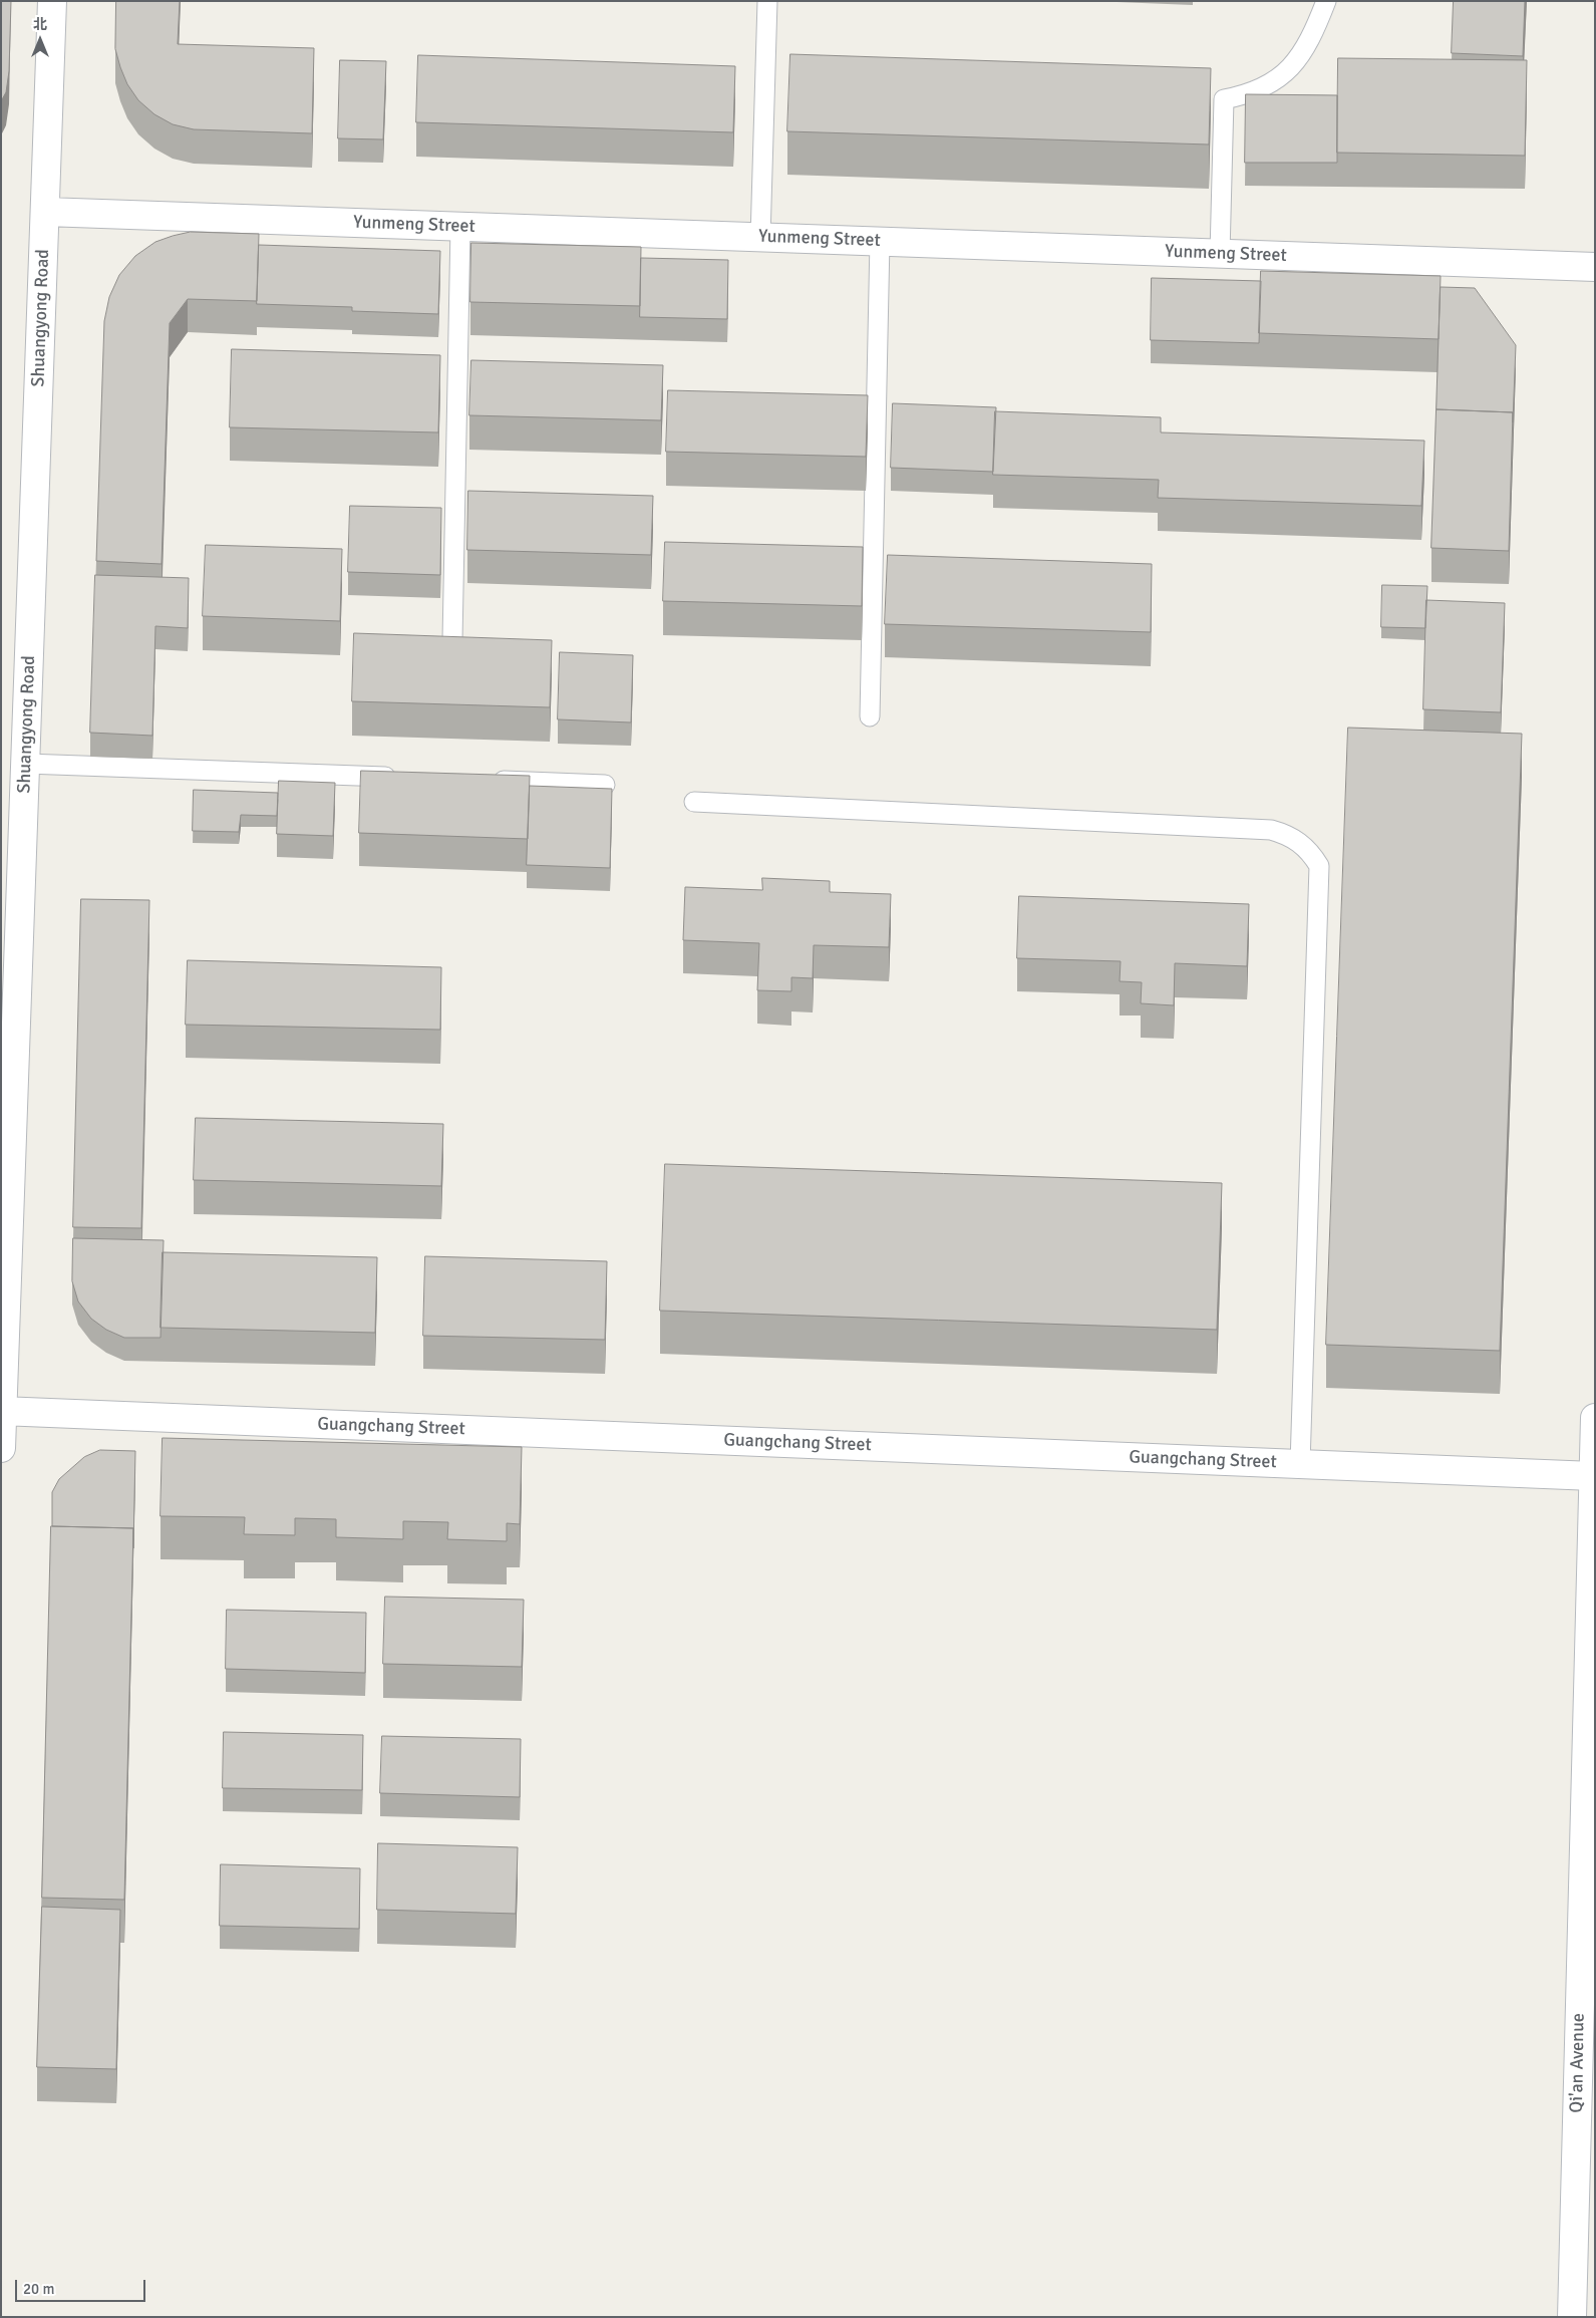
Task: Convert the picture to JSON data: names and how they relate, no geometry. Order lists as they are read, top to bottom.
{
  "streets": {
    "street": [
      "Yunmeng Street",
      "Shuangyong Road",
      "Guangchang Street",
      "Qi'an Avenue"
    ]
  },
  "crossings": [
    ["Yunmeng Street", "Shuangyong Road"],
    ["Shuangyong Road", "Guangchang Street"],
    ["Guangchang Street", "Qi'an Avenue"]
  ],
  "scale_bar": "20 m",
  "north": "top"
}
